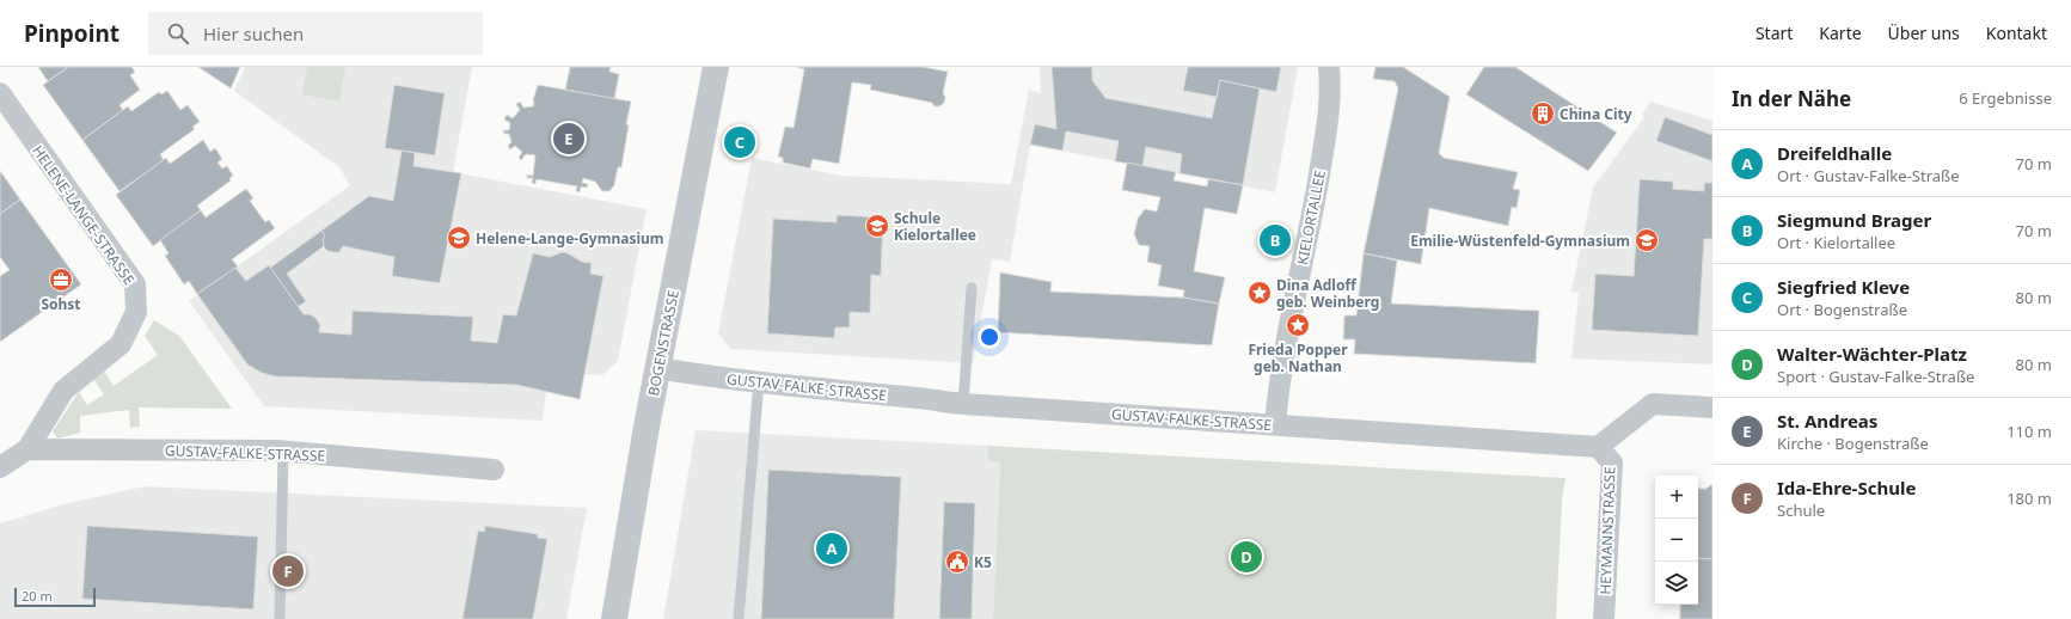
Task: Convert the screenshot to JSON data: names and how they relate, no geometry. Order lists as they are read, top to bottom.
{
  "streets": {
    "street": [
      "HELENE-LANGE-STRASSE",
      "KIELORTALLEE",
      "BOGENSTRASSE",
      "GUSTAV-FALKE-STRASSE",
      "HEYMANNSTRASSE"
    ]
  },
  "crossings": [
    ["HELENE-LANGE-STRASSE", "GUSTAV-FALKE-STRASSE"],
    ["KIELORTALLEE", "GUSTAV-FALKE-STRASSE"],
    ["BOGENSTRASSE", "GUSTAV-FALKE-STRASSE"],
    ["GUSTAV-FALKE-STRASSE", "HEYMANNSTRASSE"]
  ],
  "places": {
    "building": ["China City"],
    "school or university": ["Schule Kielortallee", "Helene-Lange-Gymnasium", "Emilie-Wüstenfeld-Gymnasium"],
    "office": ["Sohst"],
    "place": ["Dina Adloff geb. Weinberg", "Frieda Popper geb. Nathan"],
    "public building": ["K5"]
  },
  "scale_bar": "20 m",
  "page": {
    "header": "Pinpoint",
    "search": "Hier suchen",
    "nav": [
      "Start",
      "Karte",
      "Über uns",
      "Kontakt"
    ],
    "heading": ["In der Nähe", "6 Ergebnisse"],
    "pins": [
      "E",
      "C",
      "B",
      "A",
      "D",
      "F"
    ],
    "list": [
      {
        "mark": "A",
        "name": "Dreifeldhalle",
        "note": "Ort · Gustav-Falke-Straße",
        "value": "70 m"
      },
      {
        "mark": "B",
        "name": "Siegmund Brager",
        "note": "Ort · Kielortallee",
        "value": "70 m"
      },
      {
        "mark": "C",
        "name": "Siegfried Kleve",
        "note": "Ort · Bogenstraße",
        "value": "80 m"
      },
      {
        "mark": "D",
        "name": "Walter-Wächter-Platz",
        "note": "Sport · Gustav-Falke-Straße",
        "value": "80 m"
      },
      {
        "mark": "E",
        "name": "St. Andreas",
        "note": "Kirche · Bogenstraße",
        "value": "110 m"
      },
      {
        "mark": "F",
        "name": "Ida-Ehre-Schule",
        "note": "Schule",
        "value": "180 m"
      }
    ],
    "map_buttons": ["+", "−"],
    "scale": "20 m"
  }
}
